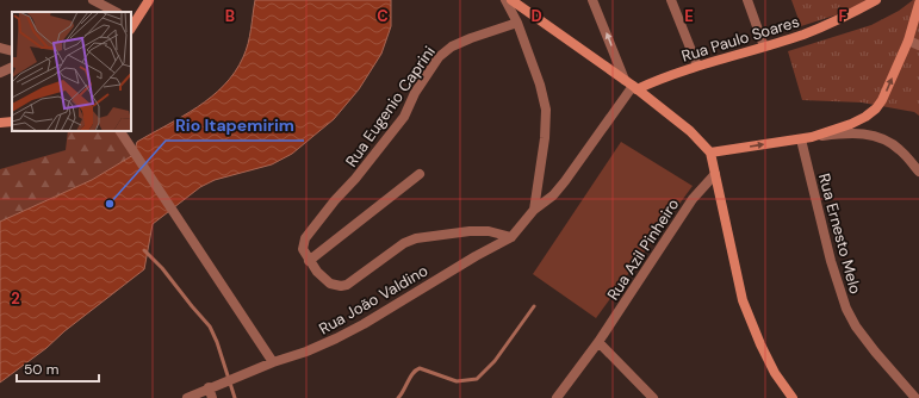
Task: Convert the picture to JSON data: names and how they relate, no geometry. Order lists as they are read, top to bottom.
{
  "streets": {
    "street": [
      "Rua Paulo Soares",
      "Rua Eugenio Caprini",
      "Rua Ernesto Melo",
      "Rua Azil Pinheiro",
      "Rua João Valdino"
    ]
  },
  "places": ["Rio Itapemirim"],
  "scale_bar": "50 m",
  "grid": {
    "columns": [
      "B",
      "C",
      "D",
      "E",
      "F"
    ],
    "rows": ["2"]
  }
}
